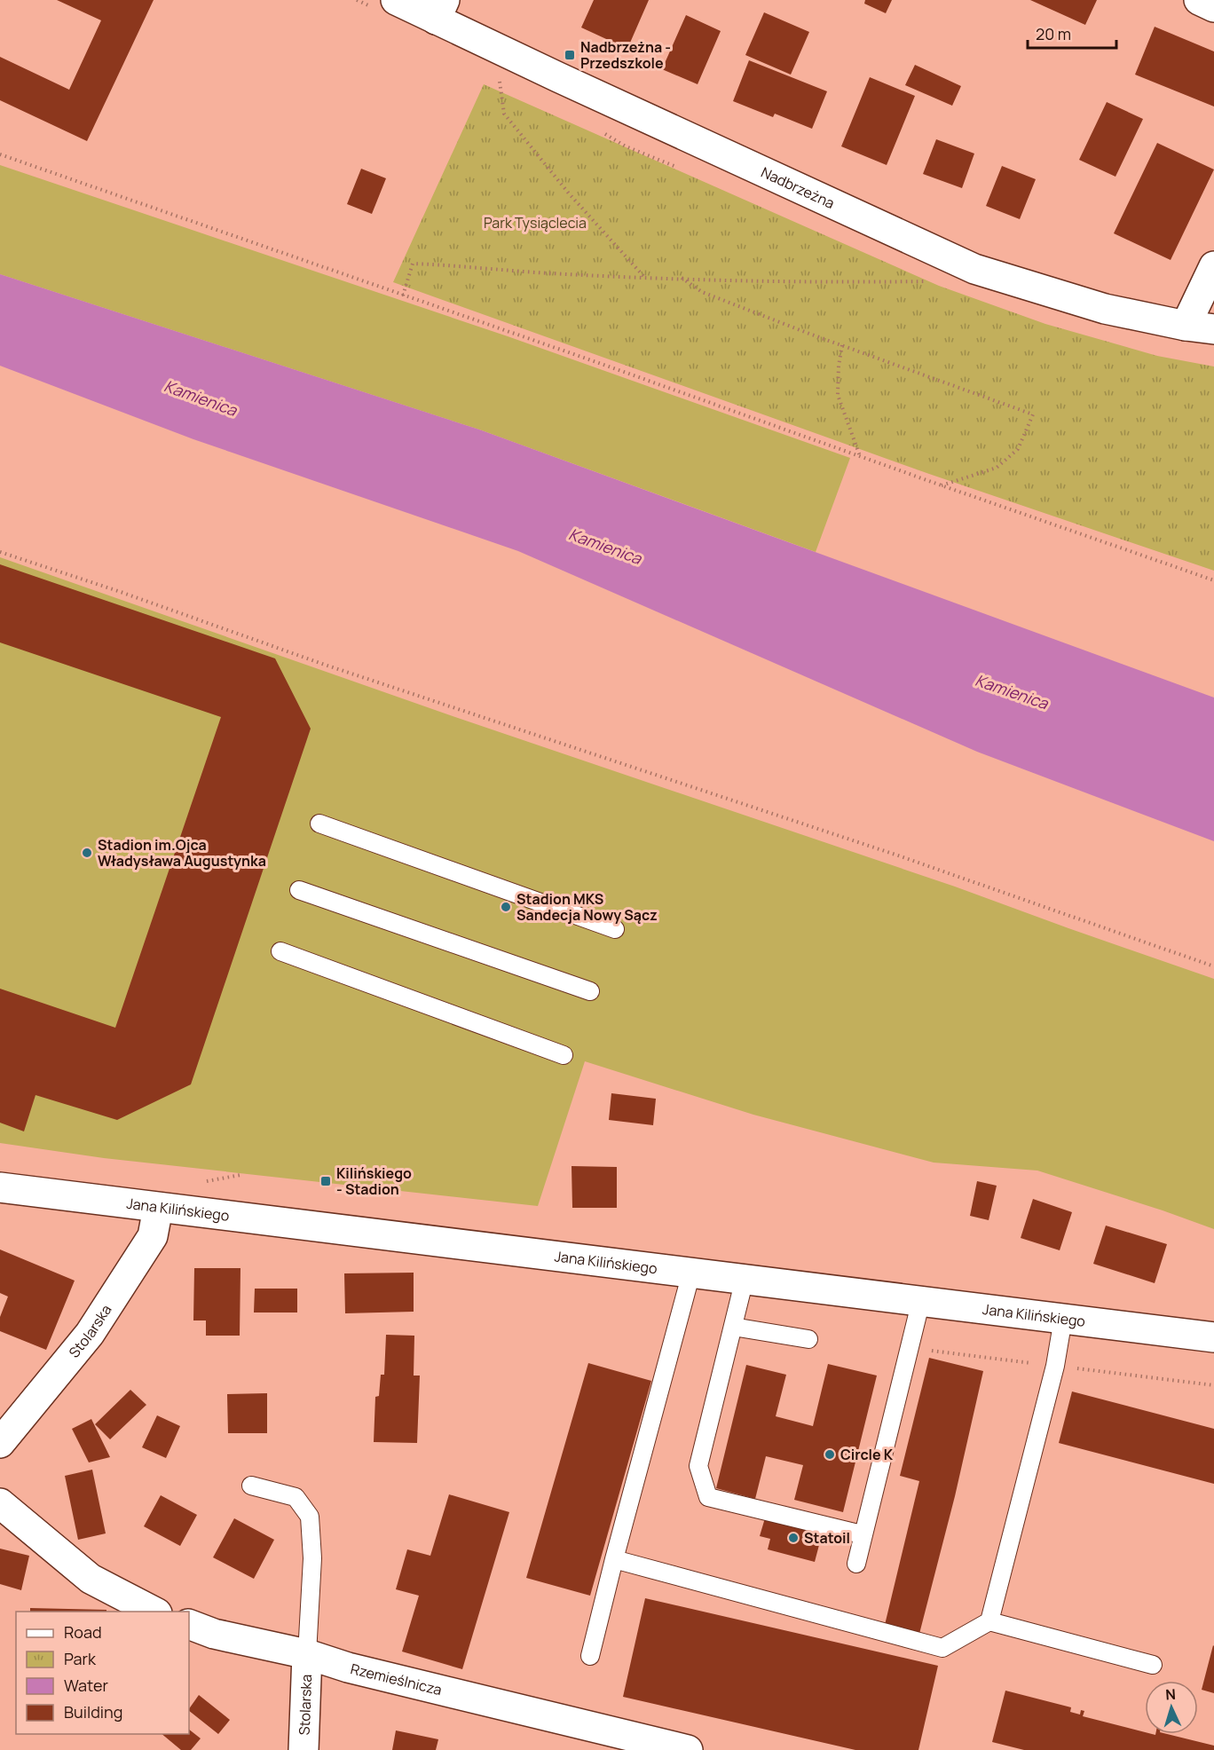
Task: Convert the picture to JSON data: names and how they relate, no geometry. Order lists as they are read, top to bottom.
{
  "streets": {
    "street": [
      "Nadbrzeżna",
      "Jana Kilińskiego",
      "Stolarska",
      "Rzemieślnicza"
    ]
  },
  "crossings": [
    ["Jana Kilińskiego", "Stolarska"],
    ["Stolarska", "Rzemieślnicza"]
  ],
  "water": ["Kamienica"],
  "parks": ["Park Tysiąclecia"],
  "places": {
    "transit": ["Nadbrzeżna - Przedszkole", "Kilińskiego - Stadion"],
    "other": [
      "Stadion im.Ojca Władysława Augustynka",
      "Stadion MKS Sandecja Nowy Sącz",
      "Circle K",
      "Statoil"
    ]
  },
  "legend": [
    "Road",
    "Park",
    "Water",
    "Building"
  ],
  "scale_bar": "20 m",
  "north": "top"
}
